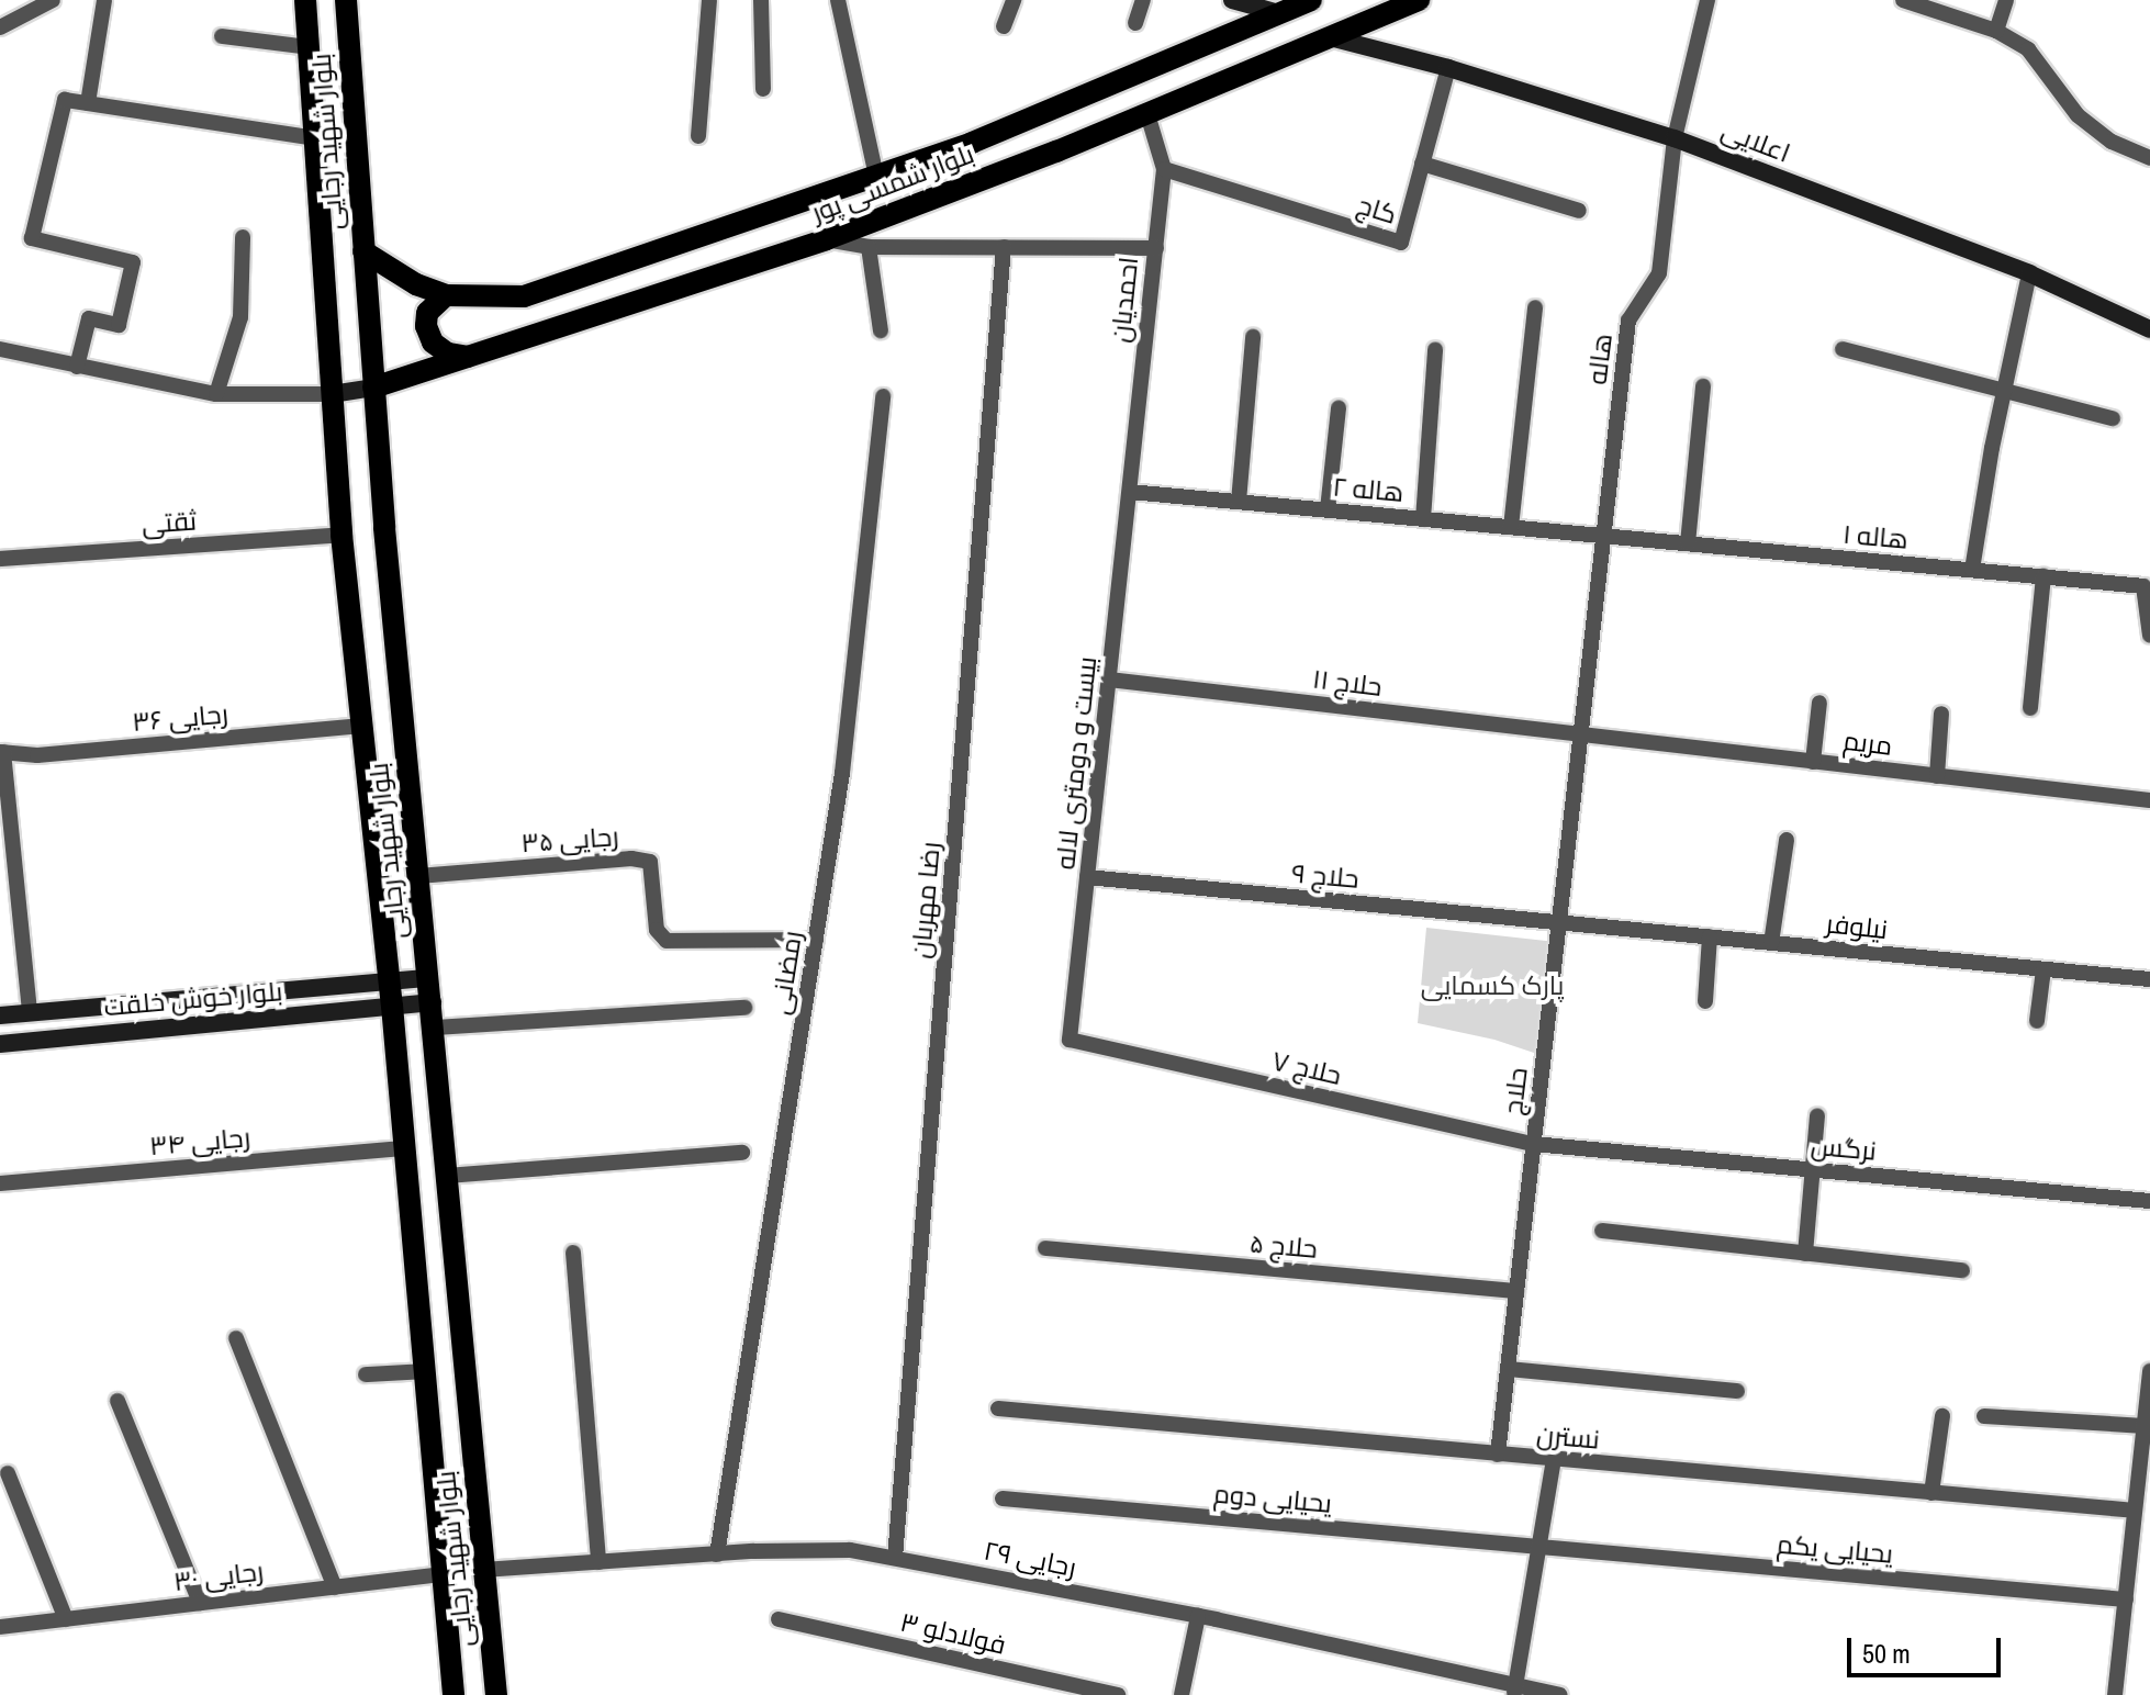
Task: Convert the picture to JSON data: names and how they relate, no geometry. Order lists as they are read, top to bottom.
{
  "streets": {
    "main road": ["بلوار شهید رجایی", "بلوار شمسی پور"],
    "street": [
      "اعلایی",
      "کاج",
      "احمدیان",
      "هاله",
      "هاله ۲",
      "ثقتی",
      "هاله ۱",
      "حلاج ۱۱",
      "رجایی ۳۶",
      "مریم",
      "بیست و دومتری لاله",
      "رجایی ۳۵",
      "حلاج ۹",
      "رضا مهربان",
      "نیلوفر",
      "رمضانی",
      "بلوار خوش خلقت",
      "حلاج ۷",
      "حلاج",
      "رجایی ۳۴",
      "نرگس",
      "حلاج ۵",
      "نسترن",
      "یحیایی دوم",
      "یحیایی یکم",
      "رجایی ۲۹",
      "رجایی ۳۰",
      "فولادلو ۳"
    ]
  },
  "crossings": [
    ["بلوار شهید رجایی", "بلوار شمسی پور"],
    ["بلوار شهید رجایی", "ثقتی"],
    ["بلوار شهید رجایی", "رجایی ۳۶"],
    ["بلوار شهید رجایی", "رجایی ۳۵"],
    ["بلوار شهید رجایی", "بلوار خوش خلقت"],
    ["بلوار شهید رجایی", "رجایی ۳۴"],
    ["بلوار شهید رجایی", "رجایی ۲۹"],
    ["بلوار شهید رجایی", "رجایی ۳۰"],
    ["اعلایی", "بلوار شمسی پور"],
    ["اعلایی", "کاج"],
    ["اعلایی", "هاله"],
    ["بلوار شمسی پور", "احمدیان"],
    ["کاج", "احمدیان"],
    ["احمدیان", "هاله ۲"],
    ["احمدیان", "بیست و دومتری لاله"],
    ["هاله", "هاله ۲"],
    ["هاله", "هاله ۱"],
    ["هاله", "حلاج ۱۱"],
    ["هاله", "مریم"],
    ["هاله", "حلاج"],
    ["هاله ۲", "هاله ۱"],
    ["هاله ۲", "بیست و دومتری لاله"],
    ["حلاج ۱۱", "مریم"],
    ["حلاج ۱۱", "بیست و دومتری لاله"],
    ["حلاج ۱۱", "حلاج"],
    ["مریم", "حلاج"],
    ["بیست و دومتری لاله", "حلاج ۹"],
    ["بیست و دومتری لاله", "حلاج ۷"],
    ["رجایی ۳۵", "رمضانی"],
    ["حلاج ۹", "نیلوفر"],
    ["حلاج ۹", "حلاج"],
    ["رضا مهربان", "رجایی ۲۹"],
    ["نیلوفر", "حلاج"],
    ["رمضانی", "رجایی ۲۹"],
    ["حلاج ۷", "حلاج"],
    ["حلاج ۷", "نرگس"],
    ["حلاج", "نرگس"],
    ["حلاج", "حلاج ۵"],
    ["حلاج", "نسترن"],
    ["یحیایی دوم", "یحیایی یکم"]
  ],
  "parks": ["پارک کسمایی"],
  "scale_bar": "50 m"
}
